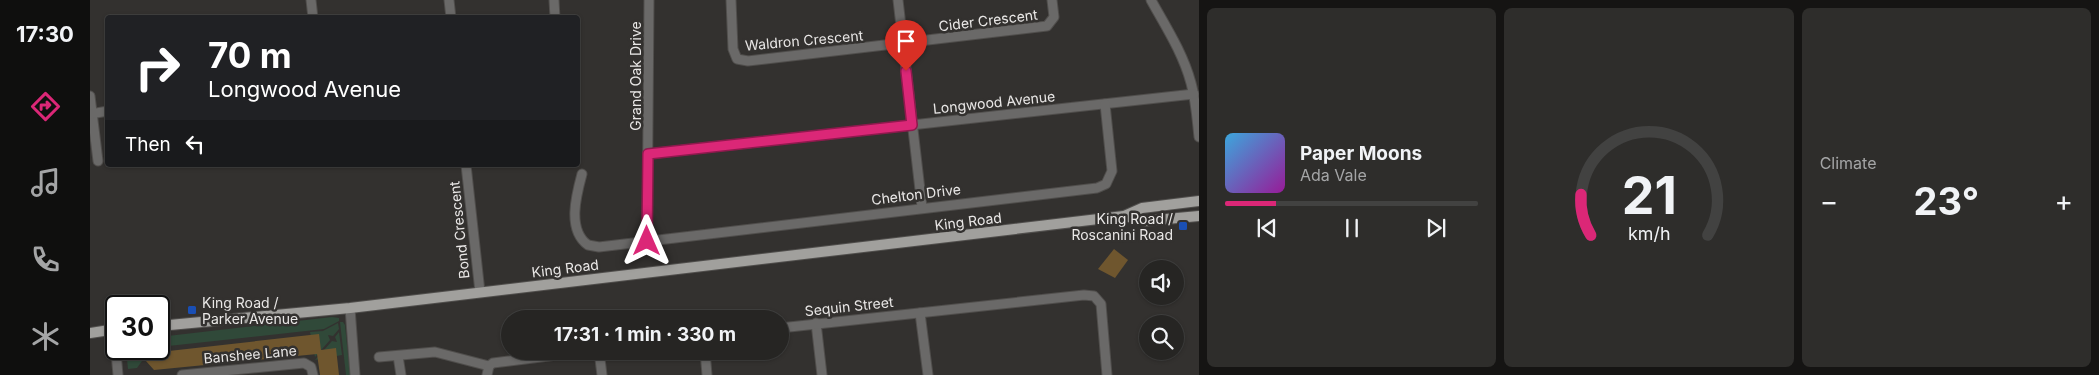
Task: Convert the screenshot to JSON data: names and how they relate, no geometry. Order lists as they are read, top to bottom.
{
  "streets": {
    "main road": ["King Road"],
    "street": [
      "Cider Crescent",
      "Waldron Crescent",
      "Grand Oak Drive",
      "Longwood Avenue",
      "Chelton Drive",
      "Bond Crescent",
      "Sequin Street",
      "Banshee Lane"
    ]
  },
  "crossings": [
    ["Cider Crescent", "Waldron Crescent"],
    ["Grand Oak Drive", "Longwood Avenue"],
    ["Grand Oak Drive", "Chelton Drive"],
    ["Longwood Avenue", "Chelton Drive"],
    ["King Road", "Bond Crescent"]
  ],
  "places": {
    "transit": ["King Road / Roscanini Road", "King Road / Parker Avenue"]
  },
  "page": {
    "tabs": "17:30",
    "tile": "Climate",
    "turn": ["70 m", "Longwood Avenue"],
    "then": "Then",
    "song": ["Paper Moons", "Ada Vale"],
    "heat": ["−", "23°", "+"],
    "limit": "30",
    "trip": "17:31 · 1 min · 330 m",
    "gauge": ["21", "km/h"]
  }
}
